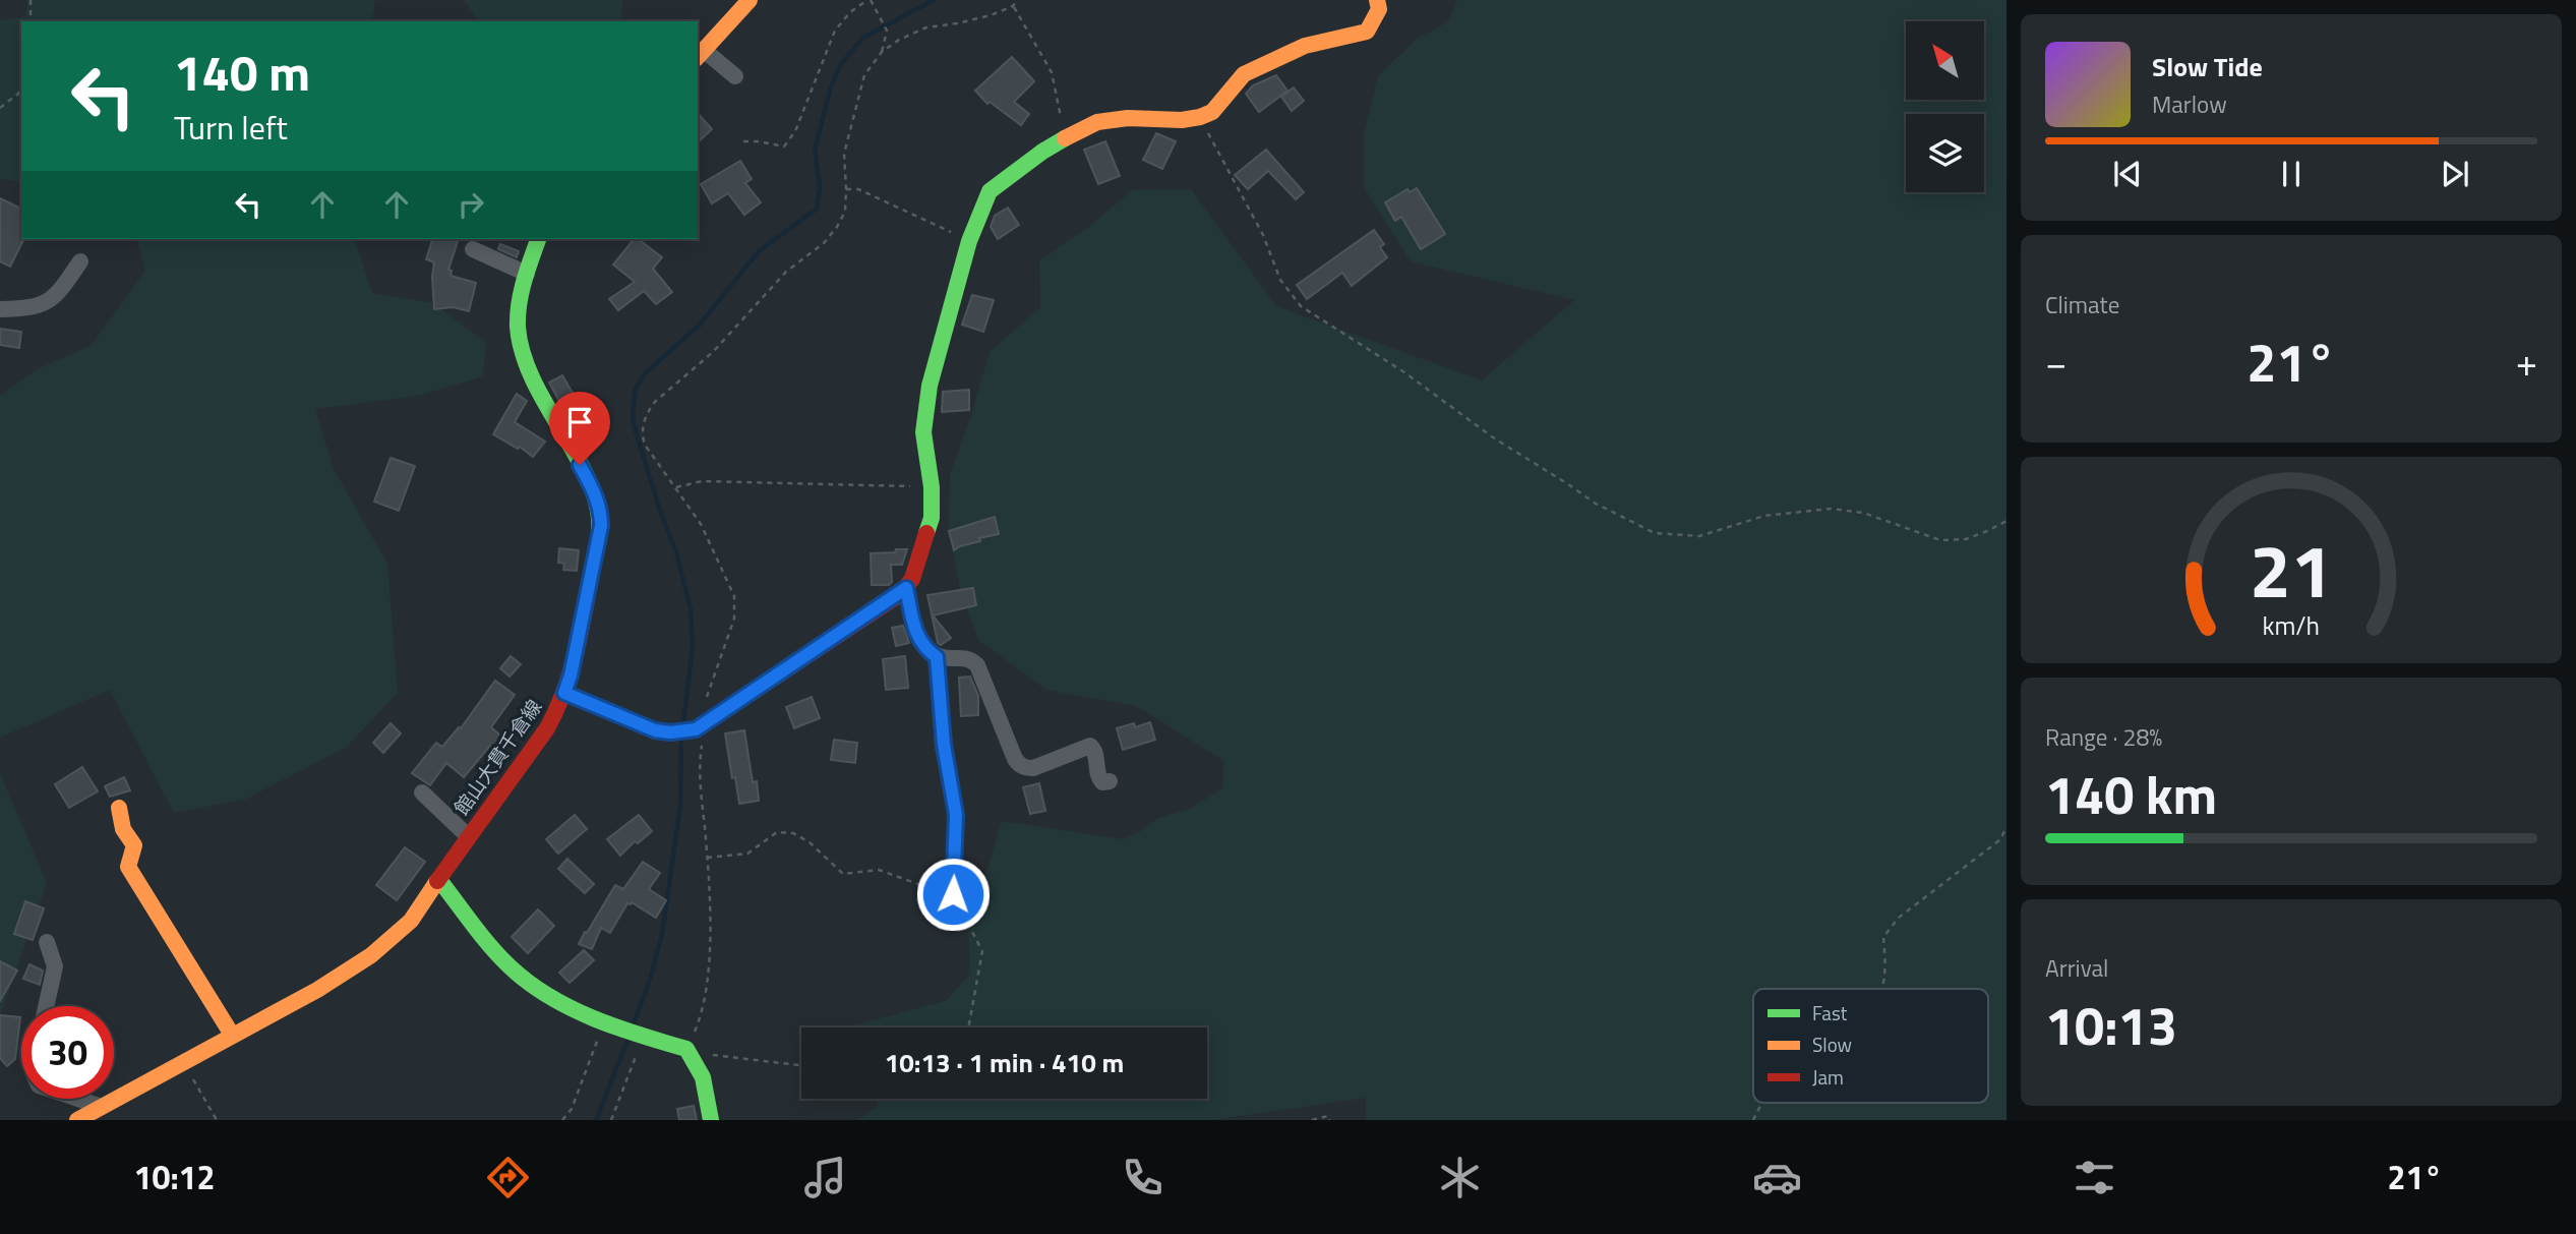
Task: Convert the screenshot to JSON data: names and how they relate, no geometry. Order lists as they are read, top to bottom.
{
  "streets": {
    "street": ["館山大貫千倉線"]
  },
  "legend": ["Fast", "Slow", "Jam"],
  "north": "top left",
  "page": {
    "turn": ["140 m", "Turn left"],
    "song": ["Slow Tide", "Marlow"],
    "tile": [
      "Climate",
      ["Range · 28%", "140 km"],
      ["Arrival", "10:13"]
    ],
    "heat": ["−", "21°", "+"],
    "limit": "30",
    "trip": "10:13 · 1 min · 410 m",
    "tabs": ["10:12", "21°"],
    "gauge": ["21", "km/h"]
  }
}
